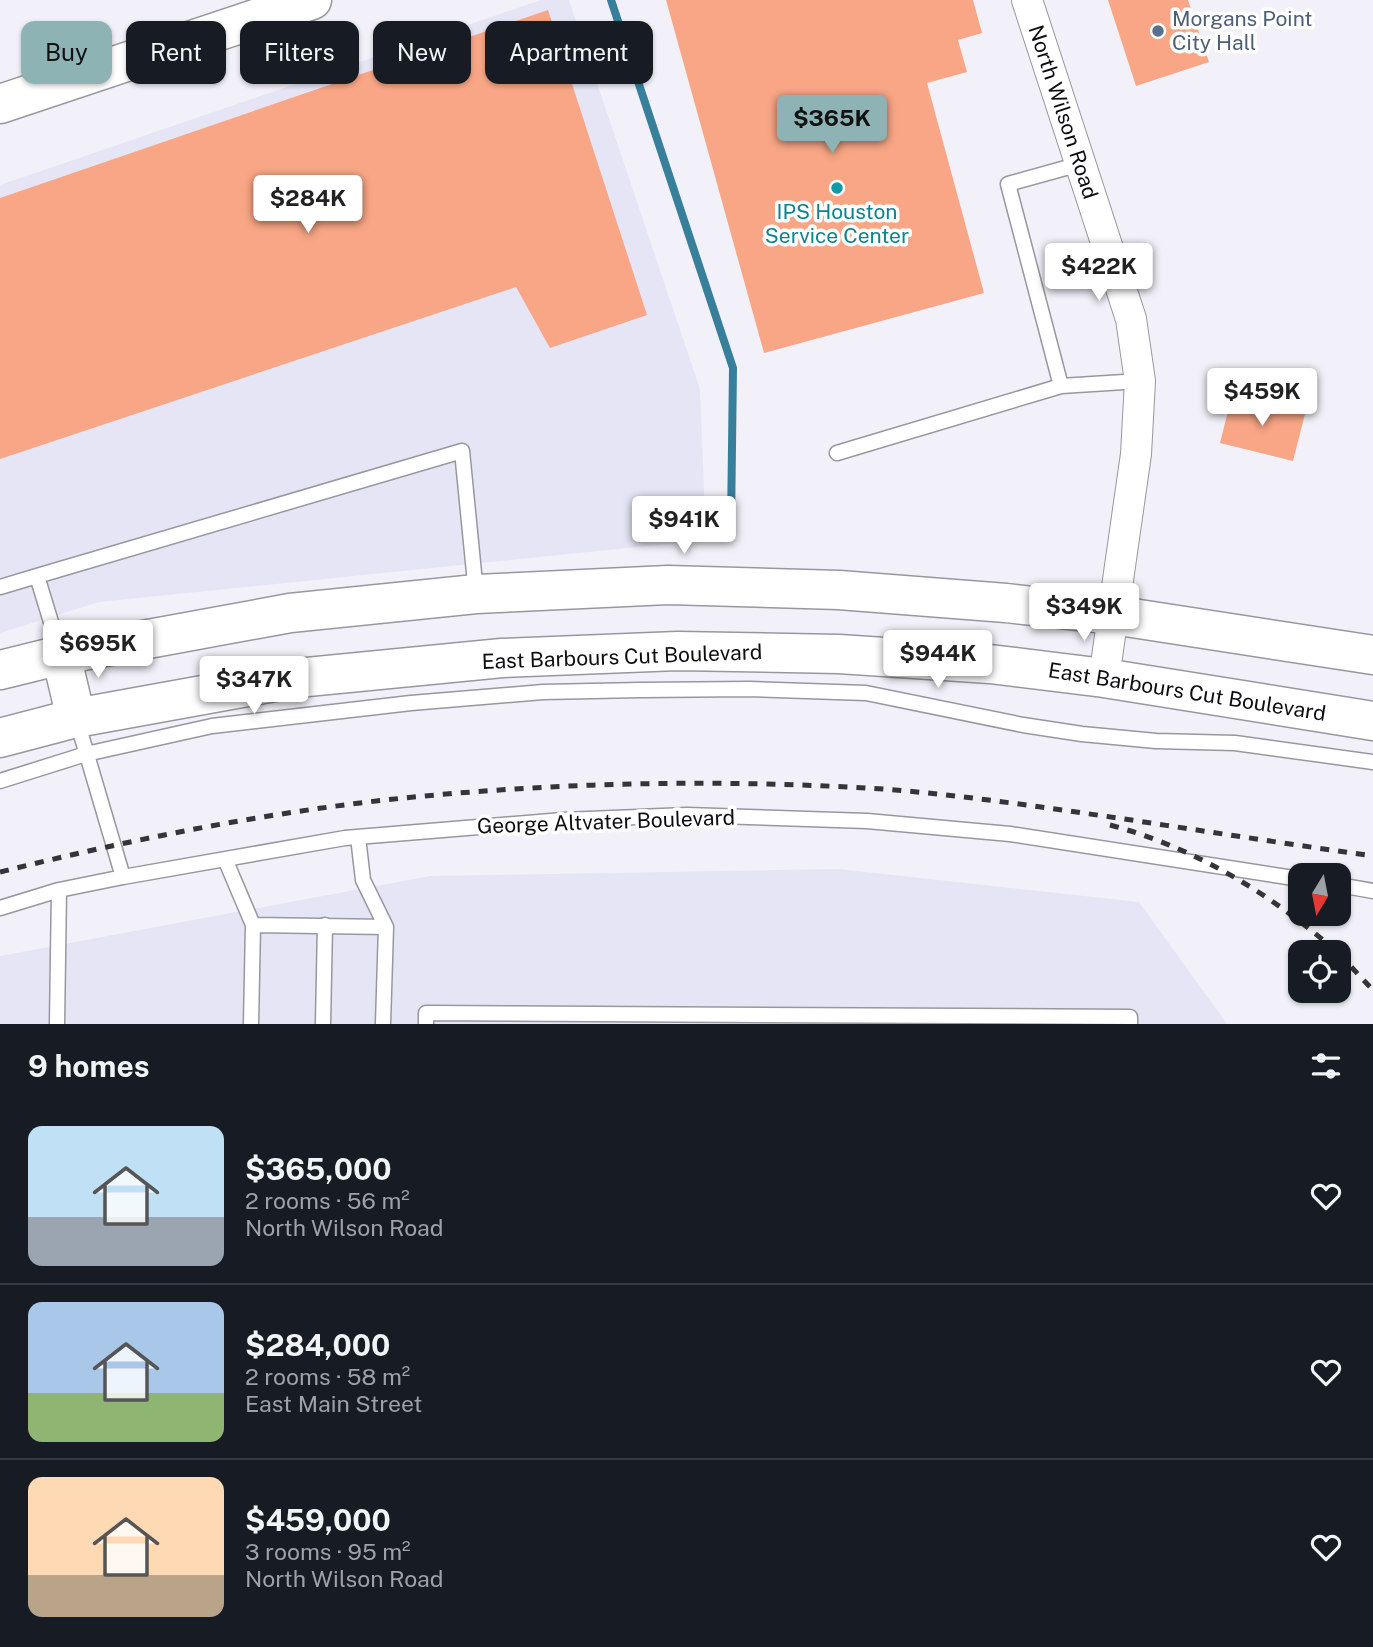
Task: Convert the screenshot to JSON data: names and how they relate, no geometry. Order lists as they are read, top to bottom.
{
  "streets": {
    "street": ["North Wilson Road", "East Barbours Cut Boulevard"],
    "lane": ["George Altvater Boulevard"]
  },
  "crossings": [
    ["North Wilson Road", "East Barbours Cut Boulevard"]
  ],
  "places": ["Morgans Point City Hall", "IPS Houston Service Center"],
  "north": "bottom",
  "page": {
    "chip": [
      "Buy",
      "Rent",
      "Filters",
      "New",
      "Apartment"
    ],
    "price": [
      "$365K",
      "$284K",
      "$422K",
      "$459K",
      "$941K",
      "$349K",
      "$695K",
      "$944K",
      "$347K"
    ],
    "heading": "9 homes",
    "list": [
      {
        "name": "$365,000",
        "note": "2 rooms · 56 m² · North Wilson Road"
      },
      {
        "name": "$284,000",
        "note": "2 rooms · 58 m² · East Main Street"
      },
      {
        "name": "$459,000",
        "note": "3 rooms · 95 m² · North Wilson Road"
      }
    ]
  }
}
